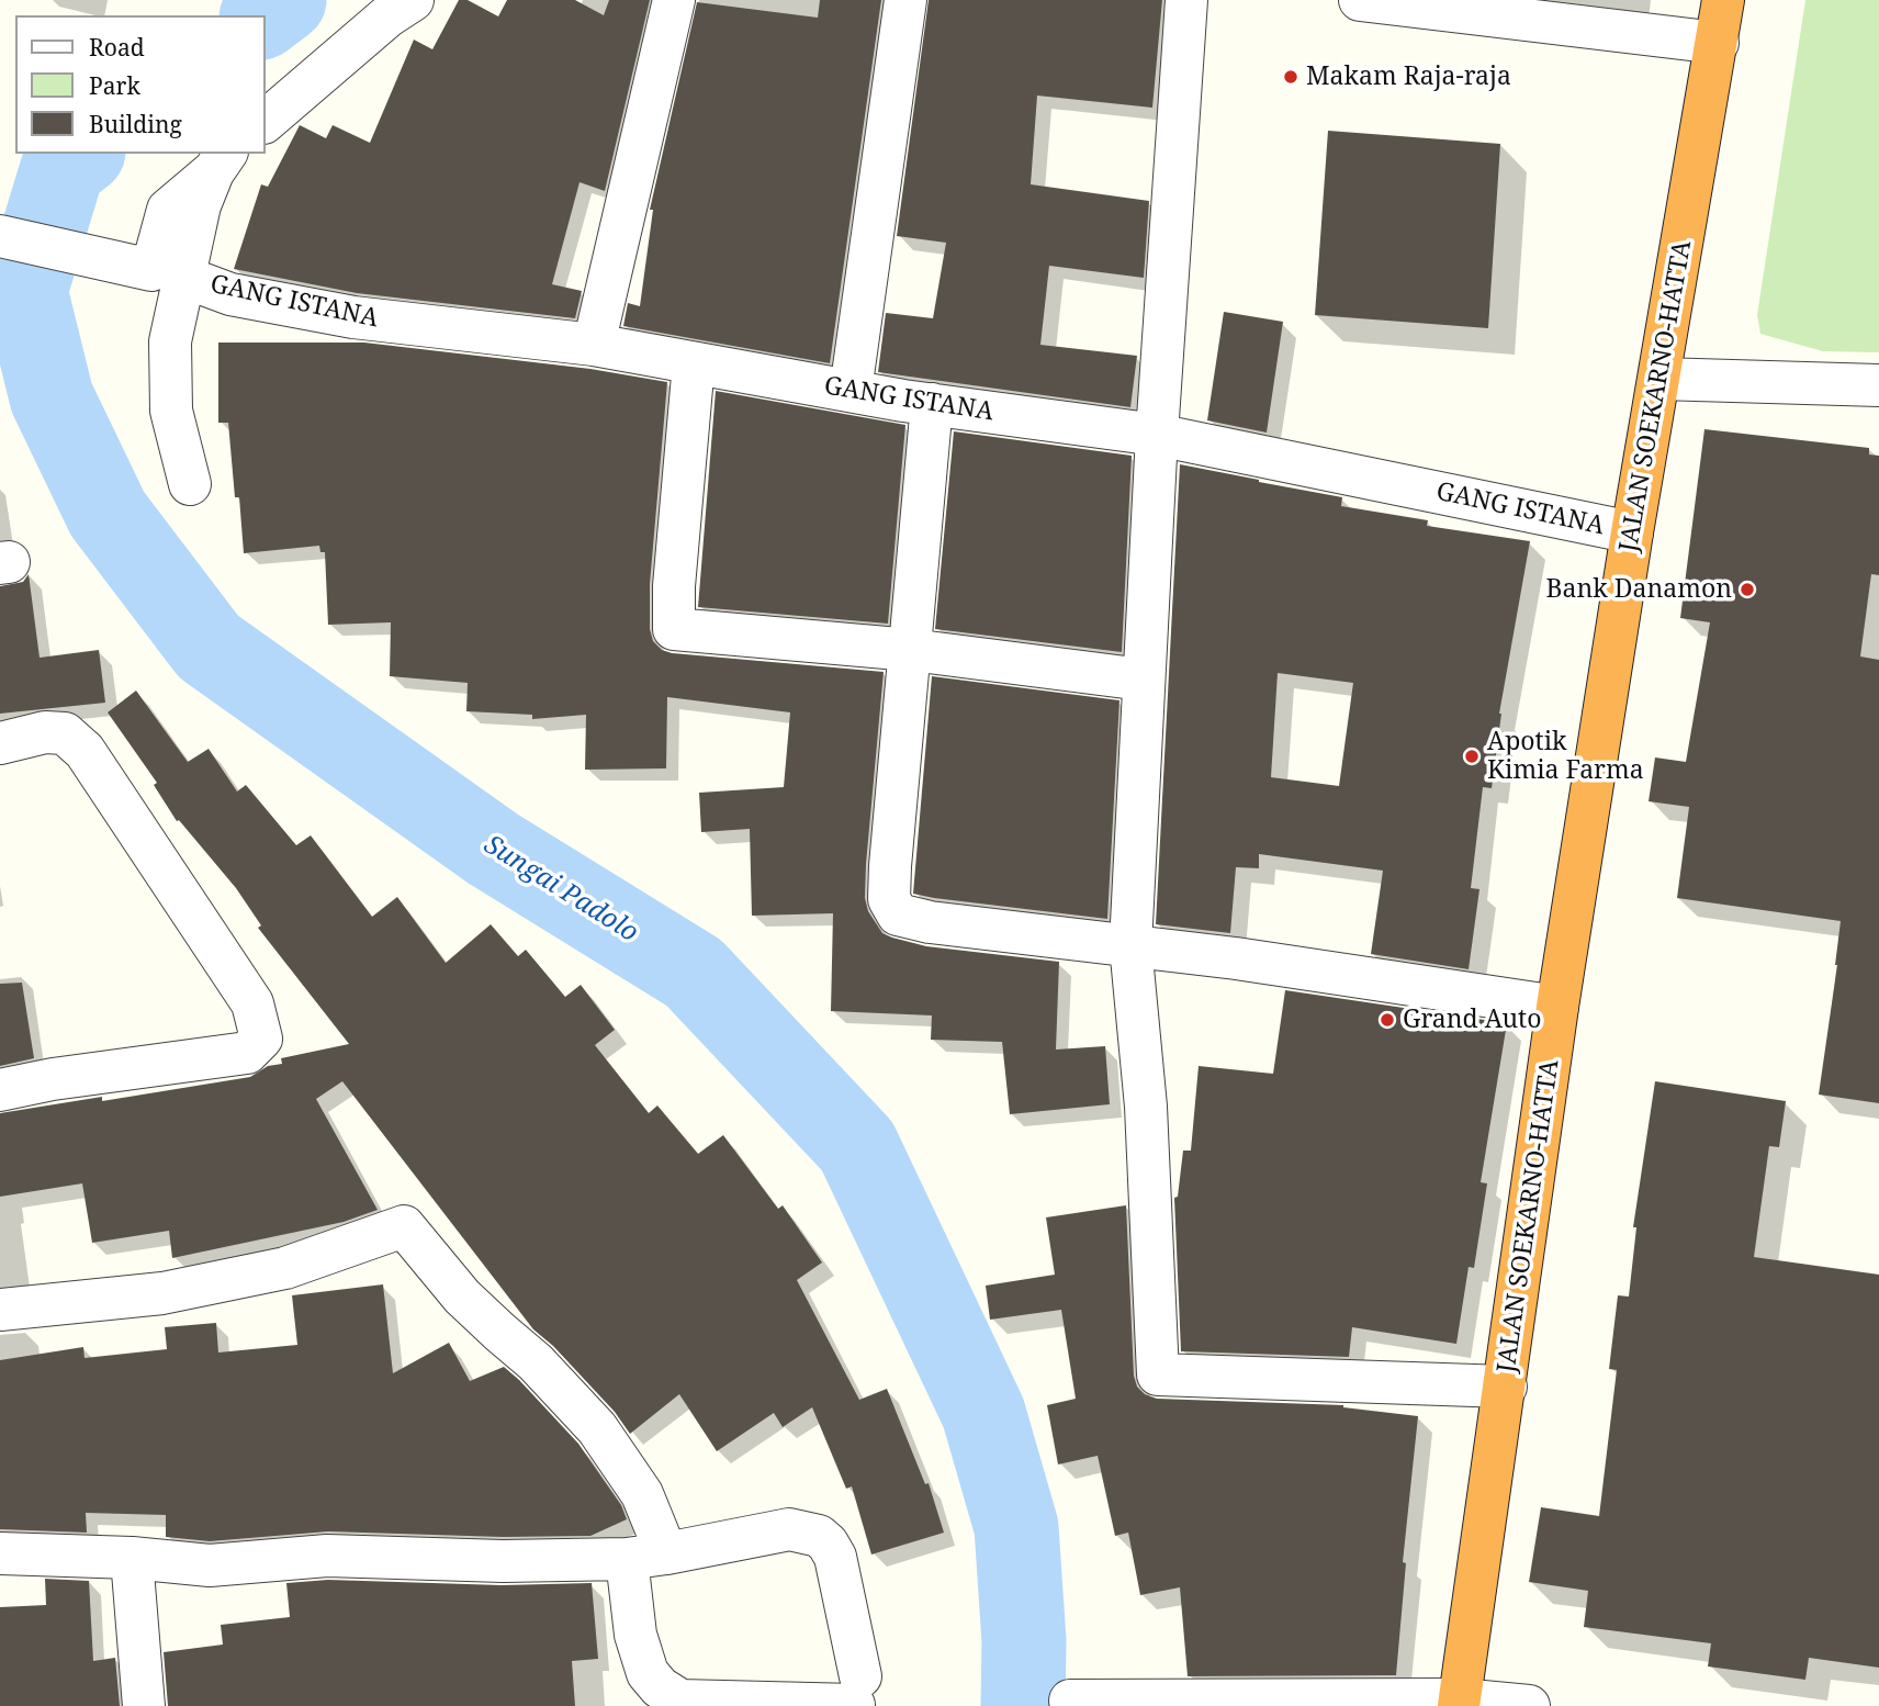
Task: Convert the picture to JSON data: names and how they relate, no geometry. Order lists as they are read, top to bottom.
{
  "streets": {
    "highway": ["JALAN SOEKARNO-HATTA"],
    "street": ["GANG ISTANA"]
  },
  "crossings": [
    ["GANG ISTANA", "JALAN SOEKARNO-HATTA"]
  ],
  "water": ["Sungai Padolo"],
  "places": [
    "Makam Raja-raja",
    "Bank Danamon",
    "Apotik Kimia Farma",
    "Grand Auto"
  ],
  "legend": ["Road", "Park", "Building"]
}
